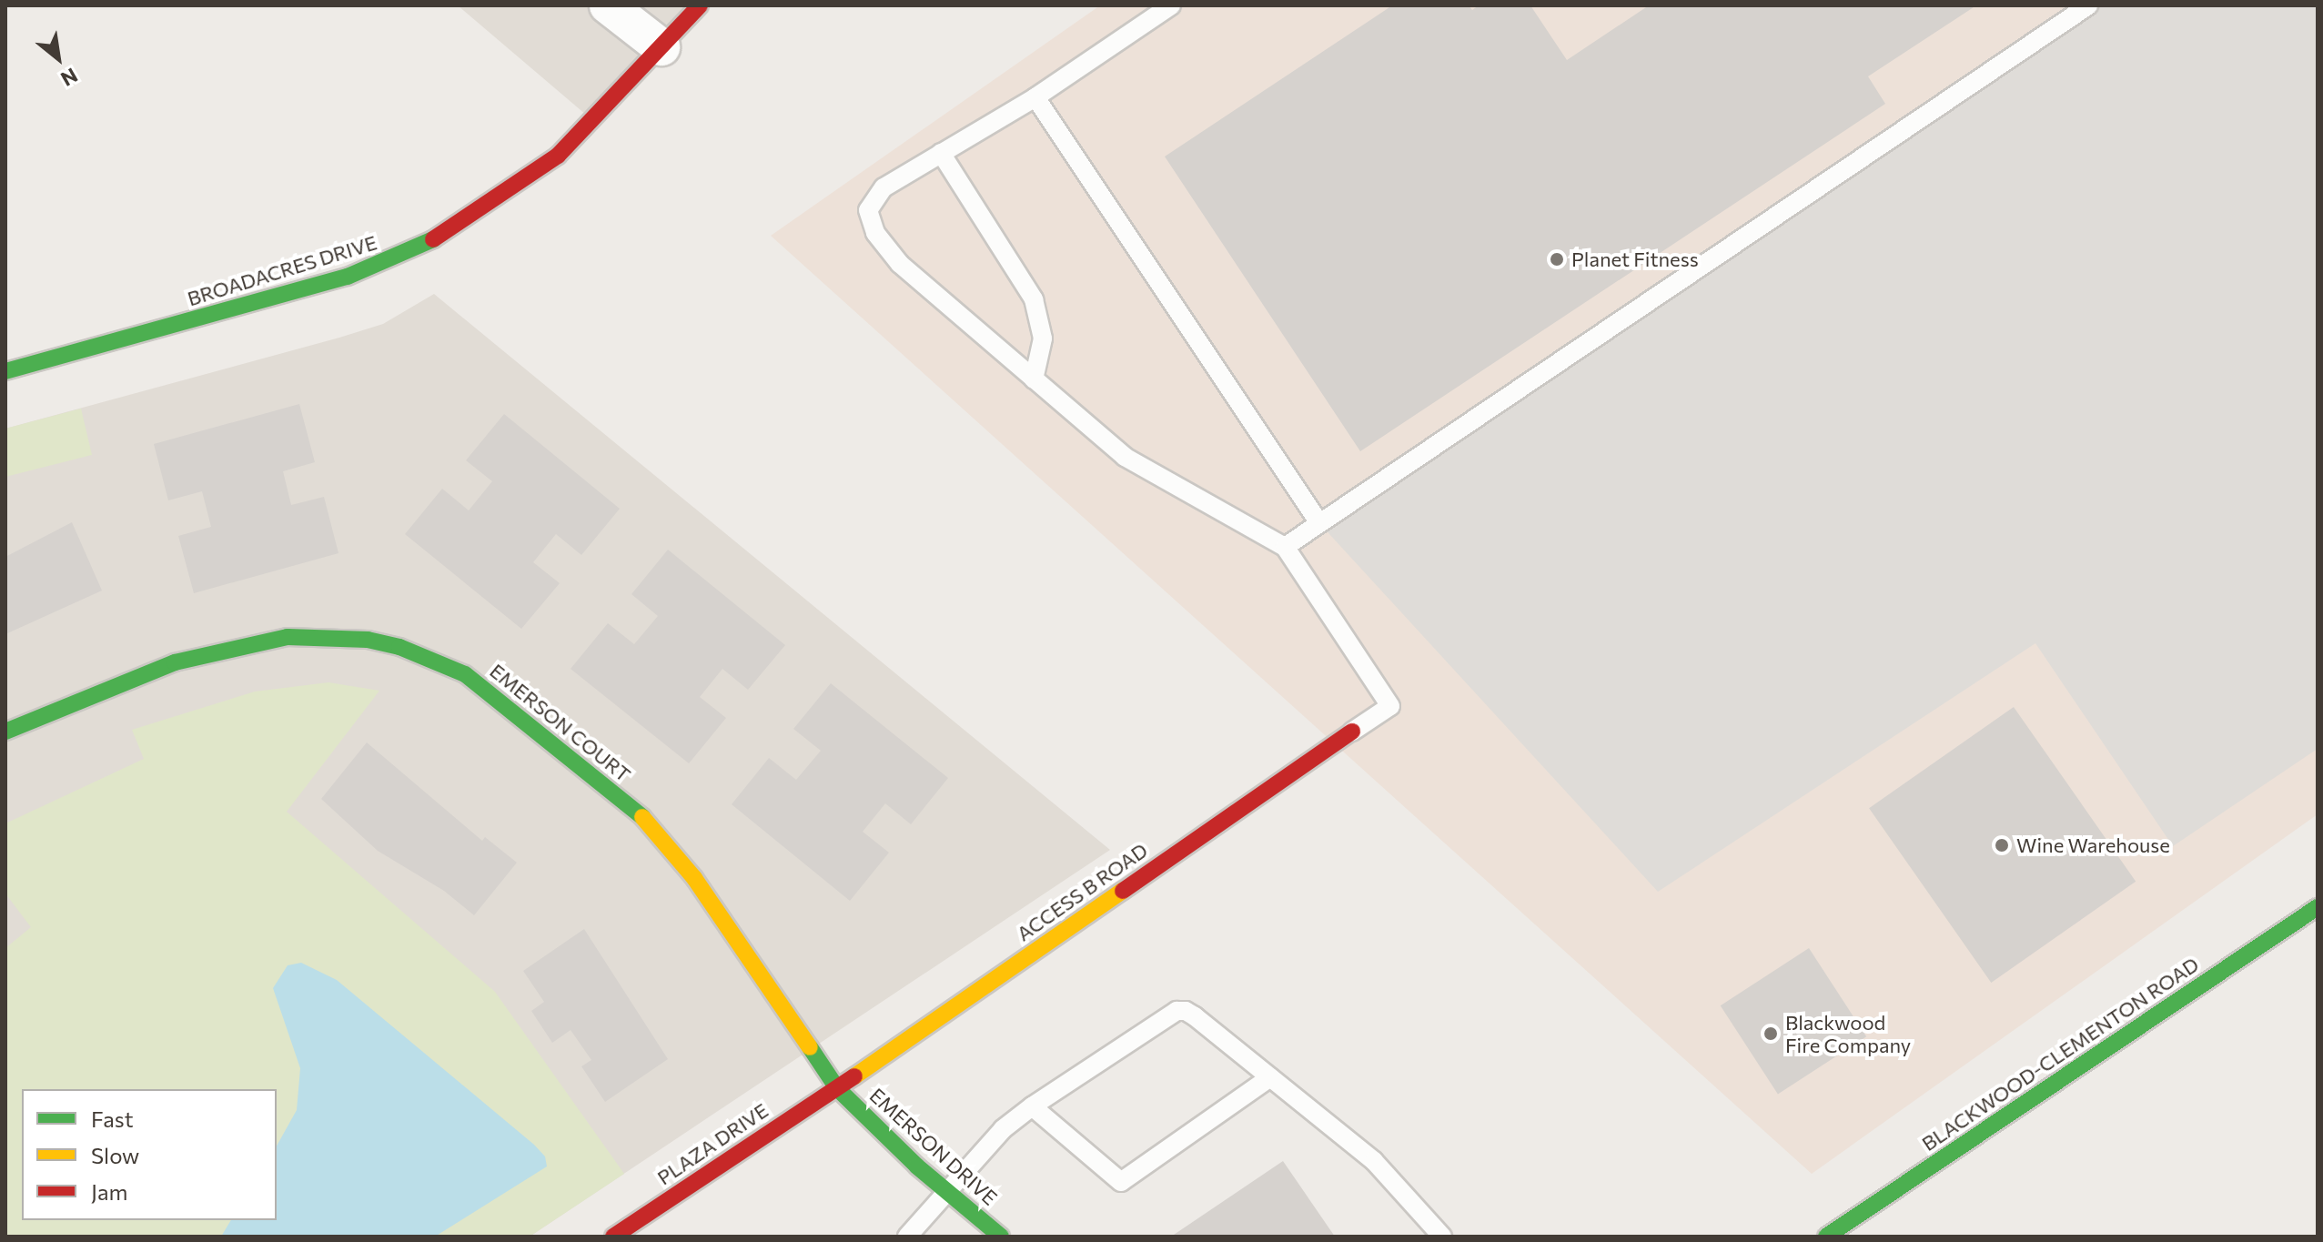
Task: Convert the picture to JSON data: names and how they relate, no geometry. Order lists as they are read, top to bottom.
{
  "streets": {
    "street": [
      "BROADACRES DRIVE",
      "EMERSON COURT",
      "ACCESS B ROAD",
      "BLACKWOOD-CLEMENTON ROAD",
      "PLAZA DRIVE",
      "EMERSON DRIVE"
    ]
  },
  "crossings": [
    ["EMERSON COURT", "ACCESS B ROAD"],
    ["EMERSON COURT", "PLAZA DRIVE"],
    ["EMERSON COURT", "EMERSON DRIVE"],
    ["ACCESS B ROAD", "PLAZA DRIVE"],
    ["ACCESS B ROAD", "EMERSON DRIVE"],
    ["PLAZA DRIVE", "EMERSON DRIVE"]
  ],
  "places": ["Planet Fitness", "Wine Warehouse", "Blackwood Fire Company"],
  "legend": ["Fast", "Slow", "Jam"],
  "north": "bottom right"
}
